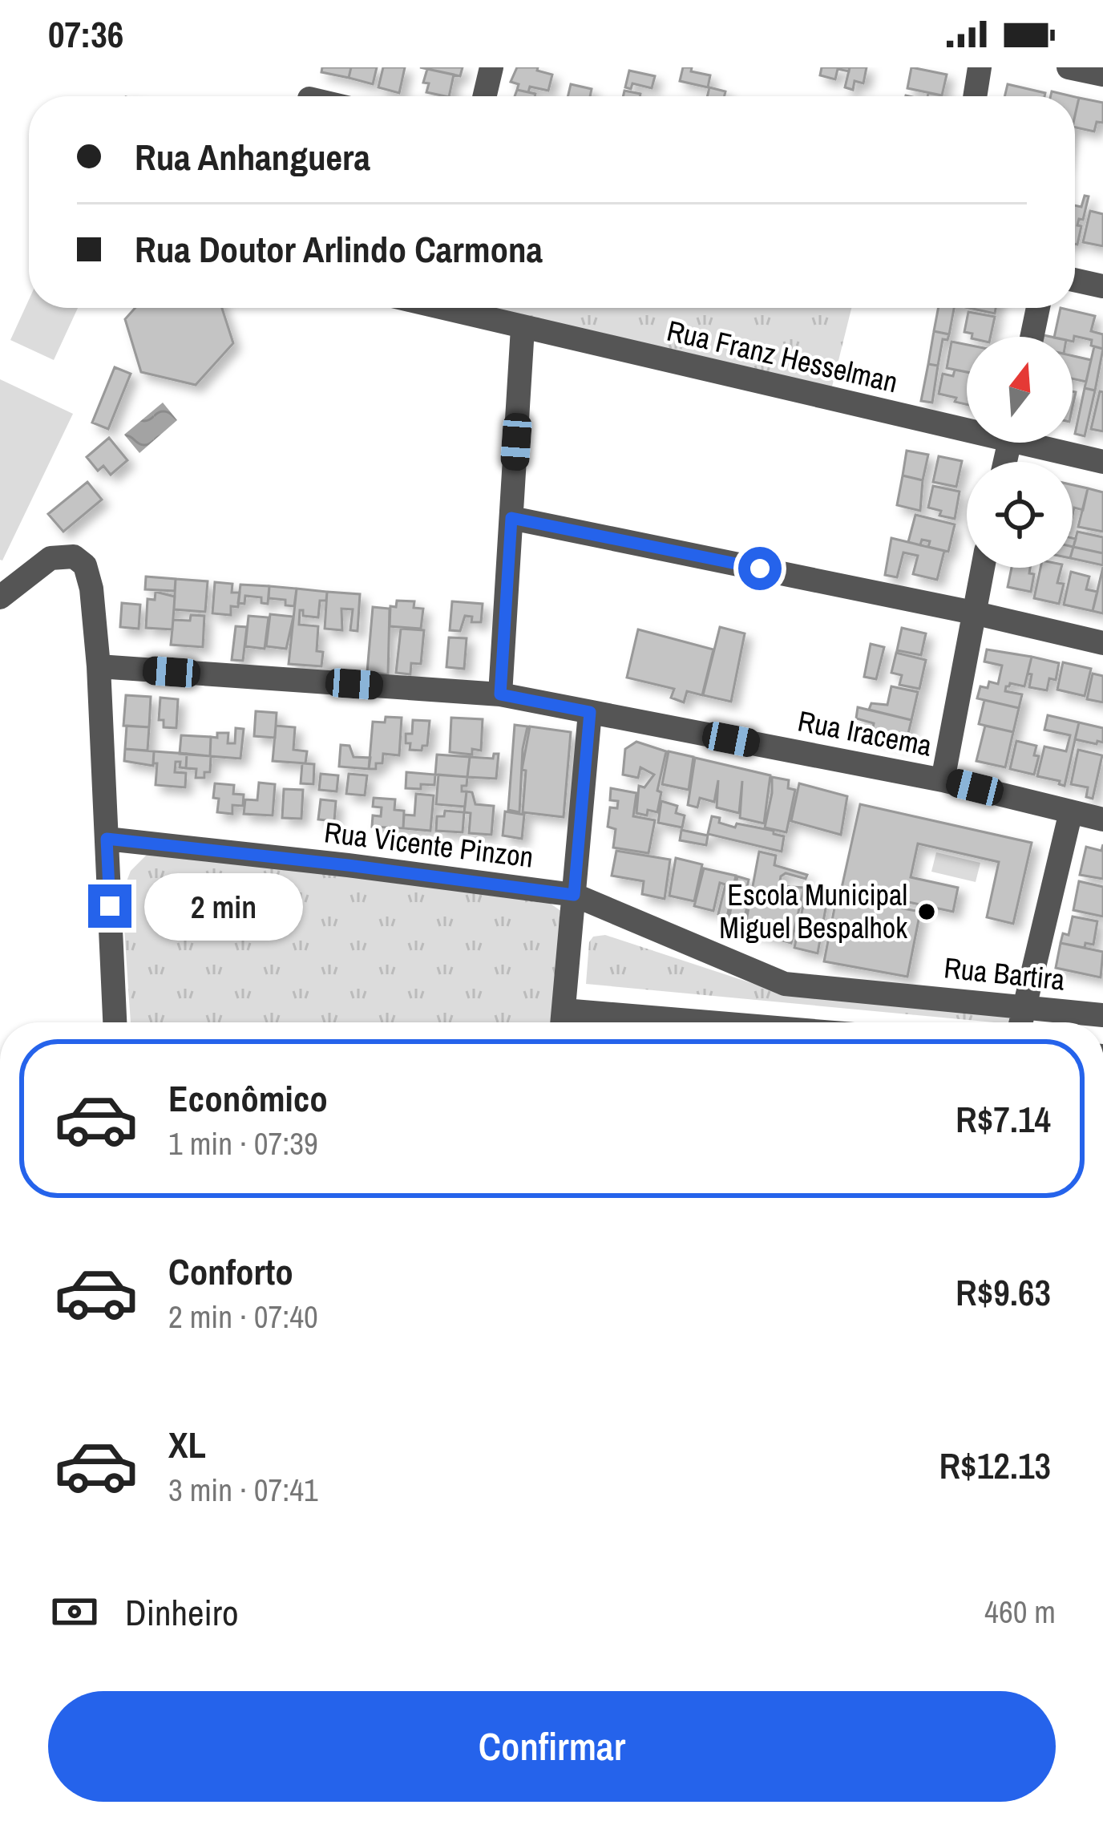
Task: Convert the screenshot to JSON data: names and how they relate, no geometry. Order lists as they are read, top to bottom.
{
  "streets": {
    "street": [
      "Rua Franz Hesselman",
      "Rua Iracema",
      "Rua Vicente Pinzon",
      "Rua Bartira"
    ]
  },
  "crossings": [
    ["Rua Vicente Pinzon", "Rua Bartira"]
  ],
  "places": ["Escola Municipal Miguel Bespalhok"],
  "north": "top",
  "page": {
    "status": "07:36",
    "banner": ["Rua Anhanguera", "Rua Doutor Arlindo Carmona"],
    "bubble": "2 min",
    "list": [
      {
        "name": "Econômico",
        "note": "1 min · 07:39",
        "value": "R$7.14"
      },
      {
        "name": "Conforto",
        "note": "2 min · 07:40",
        "value": "R$9.63"
      },
      {
        "name": "XL",
        "note": "3 min · 07:41",
        "value": "R$12.13"
      }
    ],
    "pay": ["Dinheiro", "460 m"],
    "buttons": "Confirmar"
  }
}
